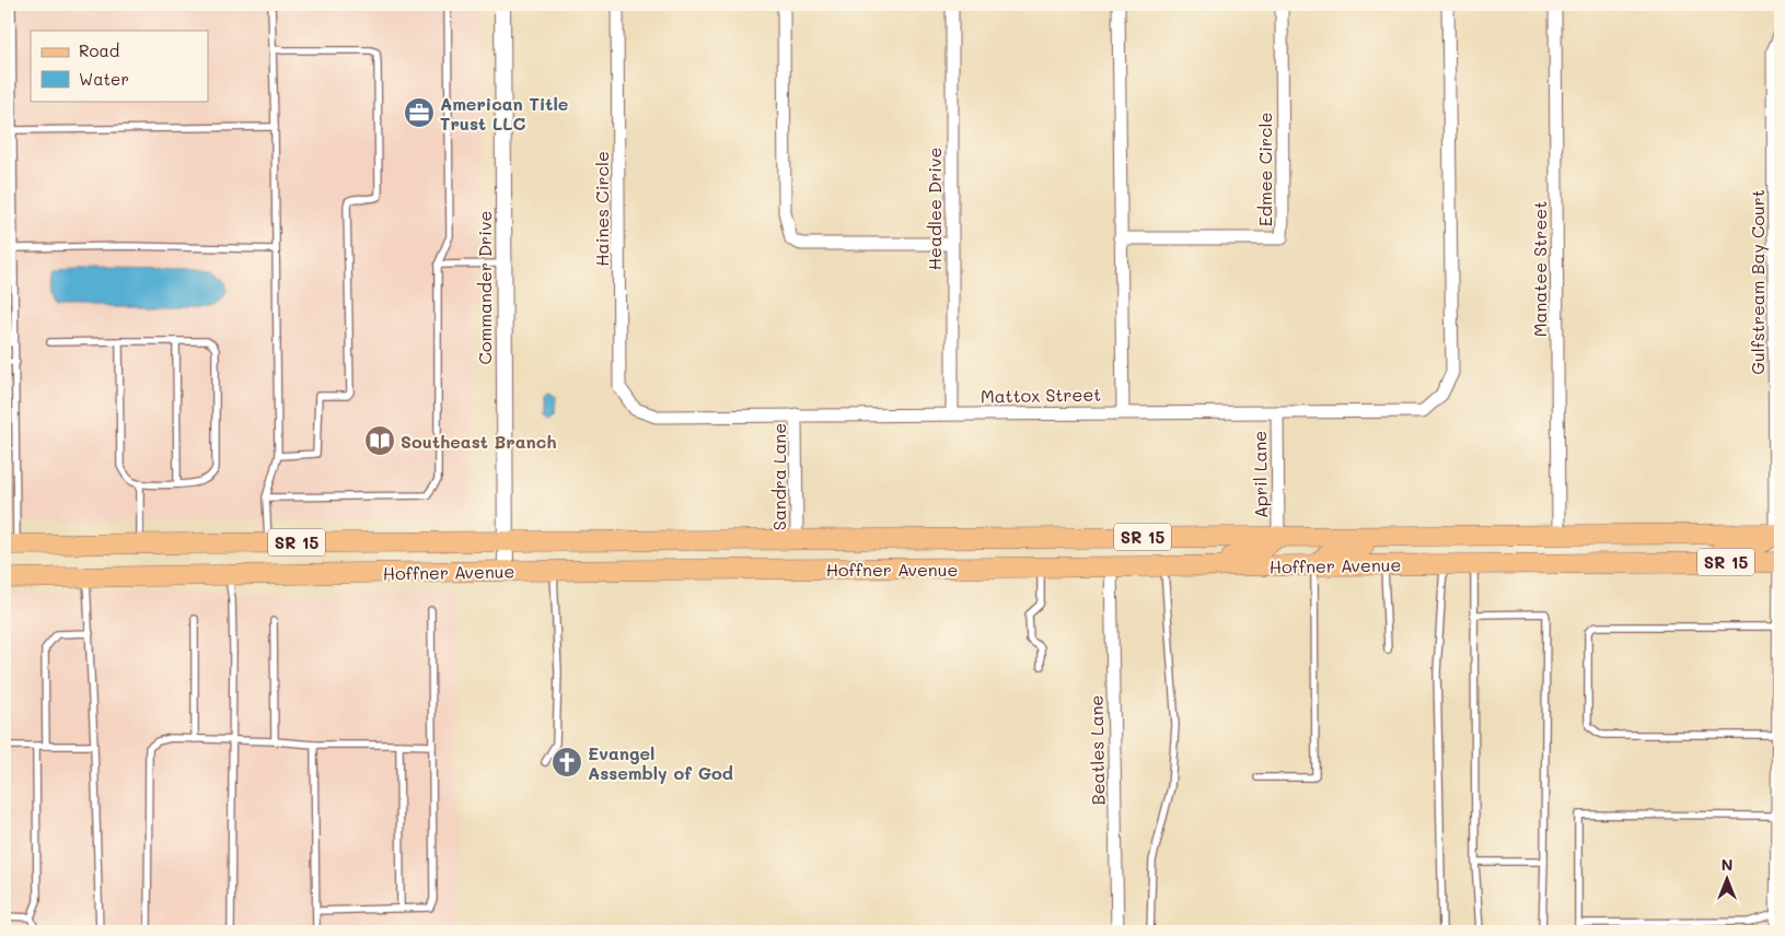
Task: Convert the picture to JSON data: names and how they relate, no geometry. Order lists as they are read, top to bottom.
{
  "streets": {
    "main road": ["SR 15", "Hoffner Avenue"],
    "street": [
      "Edmee Circle",
      "Haines Circle",
      "Headlee Drive",
      "Manatee Street",
      "Gulfstream Bay Court",
      "Commander Drive",
      "Mattox Street",
      "April Lane",
      "Sandra Lane",
      "Beatles Lane"
    ]
  },
  "crossings": [
    ["Haines Circle", "Mattox Street"],
    ["Headlee Drive", "Mattox Street"],
    ["Manatee Street", "Hoffner Avenue"],
    ["Gulfstream Bay Court", "Hoffner Avenue"],
    ["Commander Drive", "Hoffner Avenue"],
    ["Mattox Street", "April Lane"],
    ["Mattox Street", "Sandra Lane"],
    ["April Lane", "Hoffner Avenue"],
    ["Sandra Lane", "Hoffner Avenue"],
    ["Hoffner Avenue", "Beatles Lane"]
  ],
  "places": {
    "office": ["American Title Trust LLC"],
    "library": ["Southeast Branch"],
    "church": ["Evangel Assembly of God"]
  },
  "legend": ["Road", "Water"],
  "north": "top"
}
